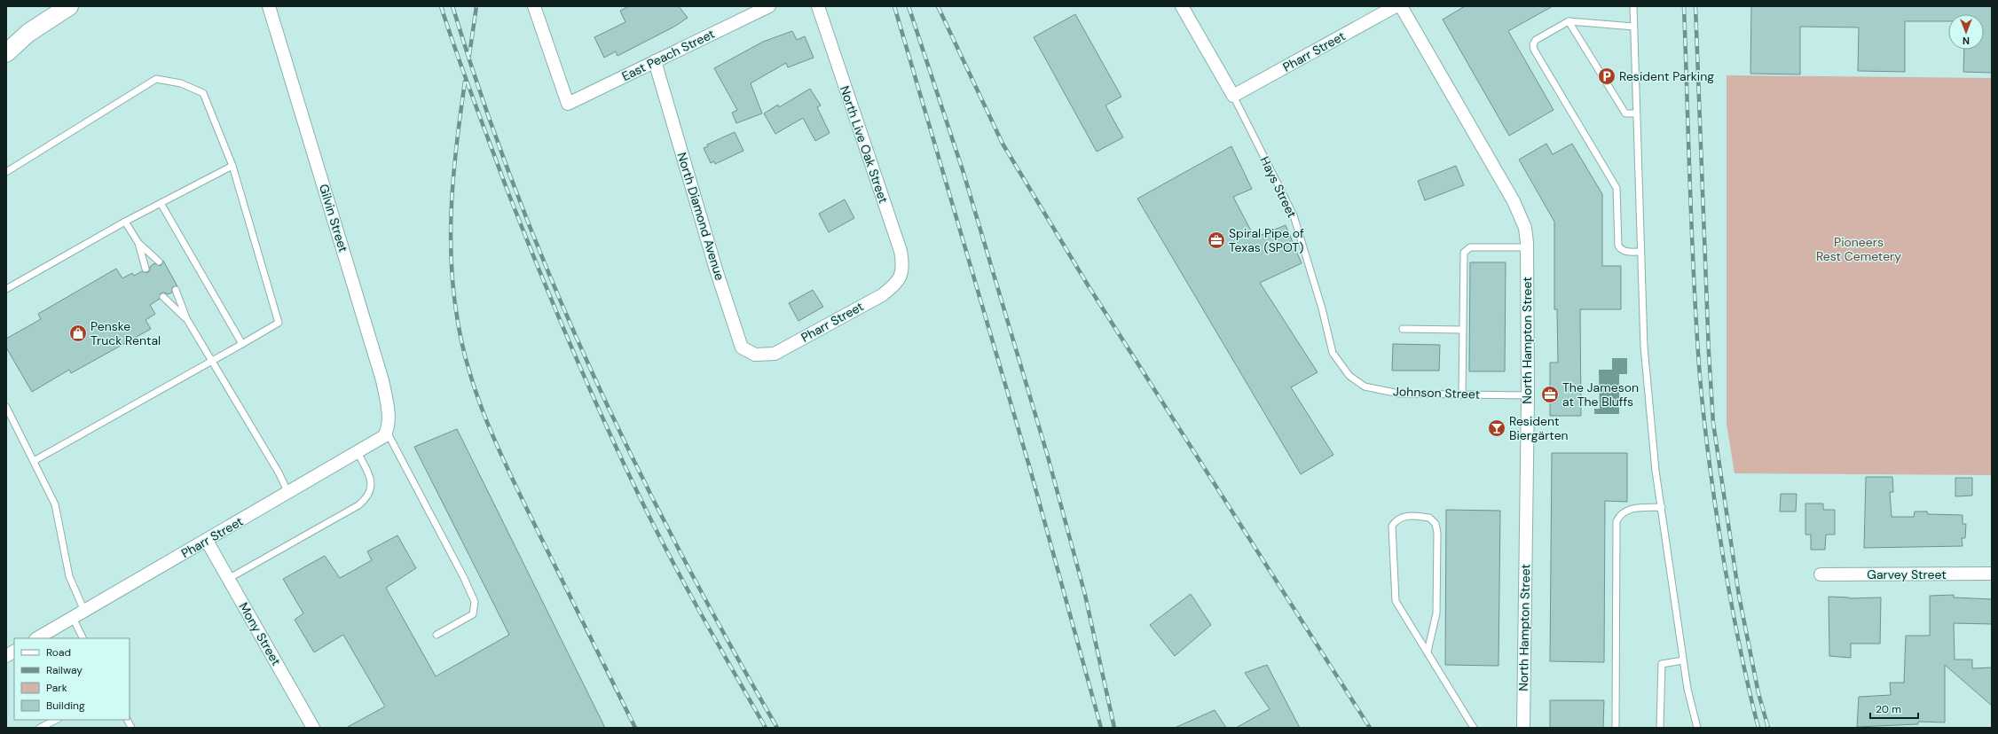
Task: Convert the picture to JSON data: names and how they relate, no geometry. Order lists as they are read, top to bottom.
{
  "streets": {
    "street": [
      "Pharr Street",
      "East Peach Street",
      "North Live Oak Street",
      "Hays Street",
      "North Diamond Avenue",
      "Gilvin Street",
      "North Hampton Street",
      "Garvey Street",
      "Mony Street"
    ],
    "lane": ["Johnson Street"]
  },
  "crossings": [
    ["Pharr Street", "North Live Oak Street"],
    ["Pharr Street", "Hays Street"],
    ["Pharr Street", "North Diamond Avenue"],
    ["Pharr Street", "Gilvin Street"],
    ["Pharr Street", "Mony Street"],
    ["East Peach Street", "North Diamond Avenue"],
    ["Hays Street", "Johnson Street"],
    ["North Hampton Street", "Johnson Street"]
  ],
  "parks": ["Pioneers Rest Cemetery"],
  "places": {
    "parking": ["Resident Parking"],
    "office": ["Spiral Pipe of Texas (SPOT)", "The Jameson at The Bluffs"],
    "shop": ["Penske Truck Rental"],
    "bar": ["Resident Biergärten"]
  },
  "legend": [
    "Road",
    "Railway",
    "Park",
    "Building"
  ],
  "scale_bar": "20 m",
  "north": "bottom"
}
